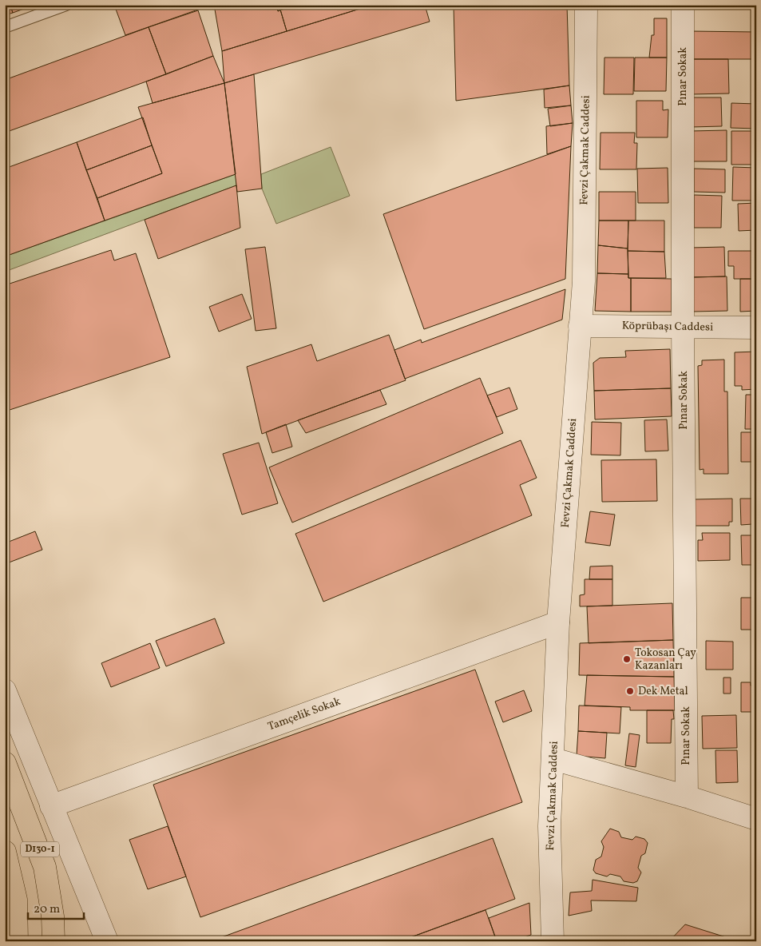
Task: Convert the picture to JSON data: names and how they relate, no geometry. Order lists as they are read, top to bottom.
{
  "streets": {
    "highway": ["D130-1"],
    "street": [
      "Pınar Sokak",
      "Fevzi Çakmak Caddesi",
      "Köprübaşı Caddesi",
      "Tamçelik Sokak"
    ]
  },
  "crossings": [
    ["Pınar Sokak", "Köprübaşı Caddesi"],
    ["Fevzi Çakmak Caddesi", "Köprübaşı Caddesi"],
    ["Fevzi Çakmak Caddesi", "Tamçelik Sokak"]
  ],
  "places": ["Tokosan Çay Kazanları", "Dek Metal"],
  "scale_bar": "20 m"
}
